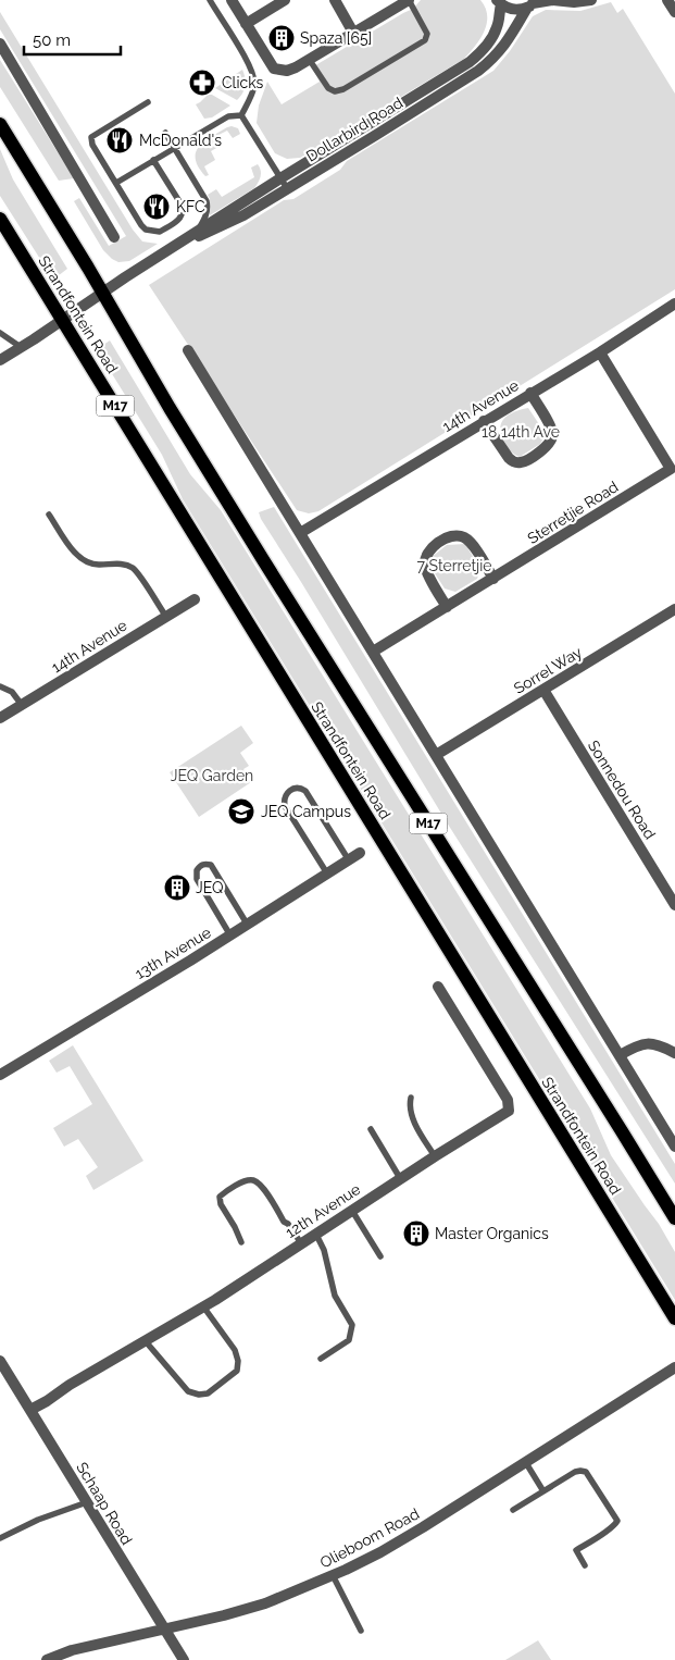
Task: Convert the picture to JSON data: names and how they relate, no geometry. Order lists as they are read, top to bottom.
{
  "streets": {
    "main road": ["Strandfontein Road", "M17"],
    "street": [
      "Dollarbird Road",
      "14th Avenue",
      "Sterretjie Road",
      "Sorrel Way",
      "Sonnedou Road",
      "13th Avenue",
      "12th Avenue",
      "Schaap Road",
      "Olieboom Road"
    ]
  },
  "crossings": [
    ["Dollarbird Road", "Strandfontein Road"],
    ["14th Avenue", "Sterretjie Road"],
    ["Sorrel Way", "Sonnedou Road"],
    ["12th Avenue", "Schaap Road"],
    ["Schaap Road", "Olieboom Road"]
  ],
  "parks": ["18 14th Ave", "7 Sterretjie", "JEQ Garden"],
  "places": {
    "building": ["Spaza [65]", "JEQ", "Master Organics"],
    "pharmacy": ["Clicks"],
    "restaurant": ["McDonald's", "KFC"],
    "school or university": ["JEQ Campus"]
  },
  "scale_bar": "50 m"
}
